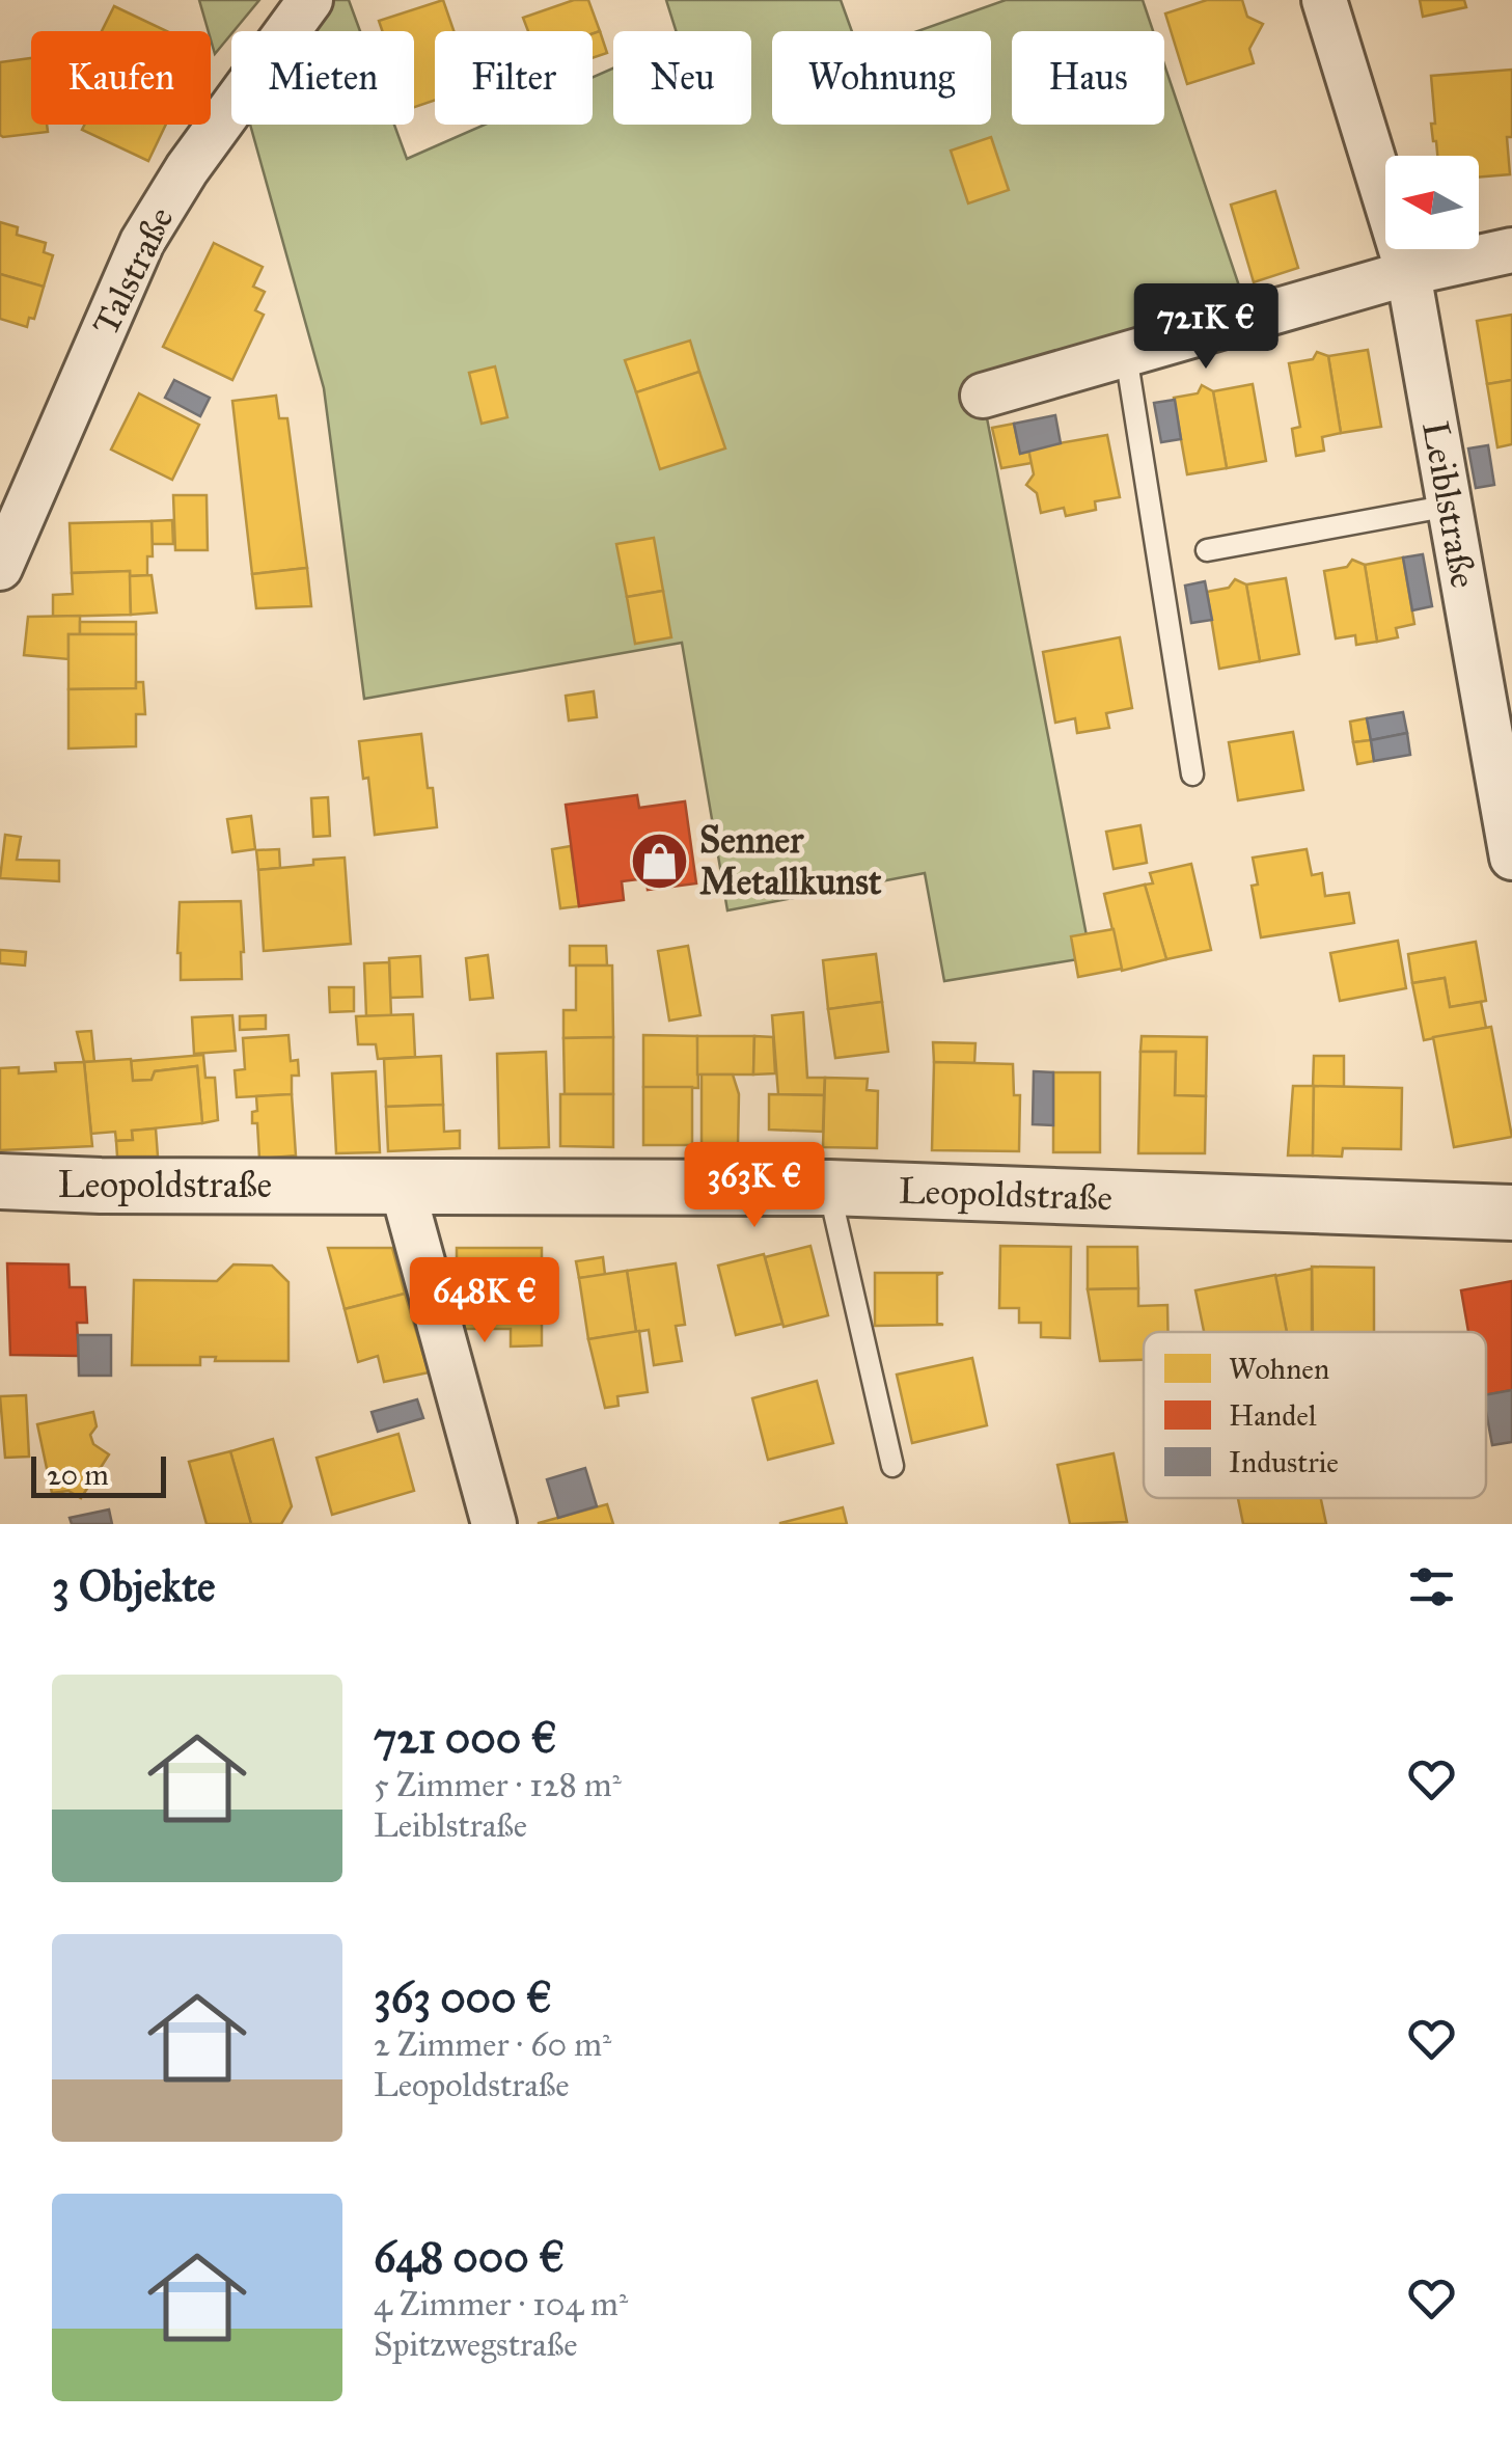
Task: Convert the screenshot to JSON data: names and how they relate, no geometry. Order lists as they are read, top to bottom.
{
  "streets": {
    "street": ["Talstraße", "Leiblstraße", "Leopoldstraße"]
  },
  "places": {
    "shop": ["Senner Metallkunst"]
  },
  "legend": ["Wohnen", "Handel", "Industrie"],
  "scale_bar": "20 m",
  "north": "left",
  "page": {
    "chip": [
      "Kaufen",
      "Mieten",
      "Filter",
      "Neu",
      "Wohnung",
      "Haus"
    ],
    "price": ["721K €", "363K €", "648K €"],
    "scale": "20 m",
    "heading": "3 Objekte",
    "list": [
      {
        "name": "721 000 €",
        "note": "5 Zimmer · 128 m² · Leiblstraße"
      },
      {
        "name": "363 000 €",
        "note": "2 Zimmer · 60 m² · Leopoldstraße"
      },
      {
        "name": "648 000 €",
        "note": "4 Zimmer · 104 m² · Spitzwegstraße"
      }
    ]
  }
}
